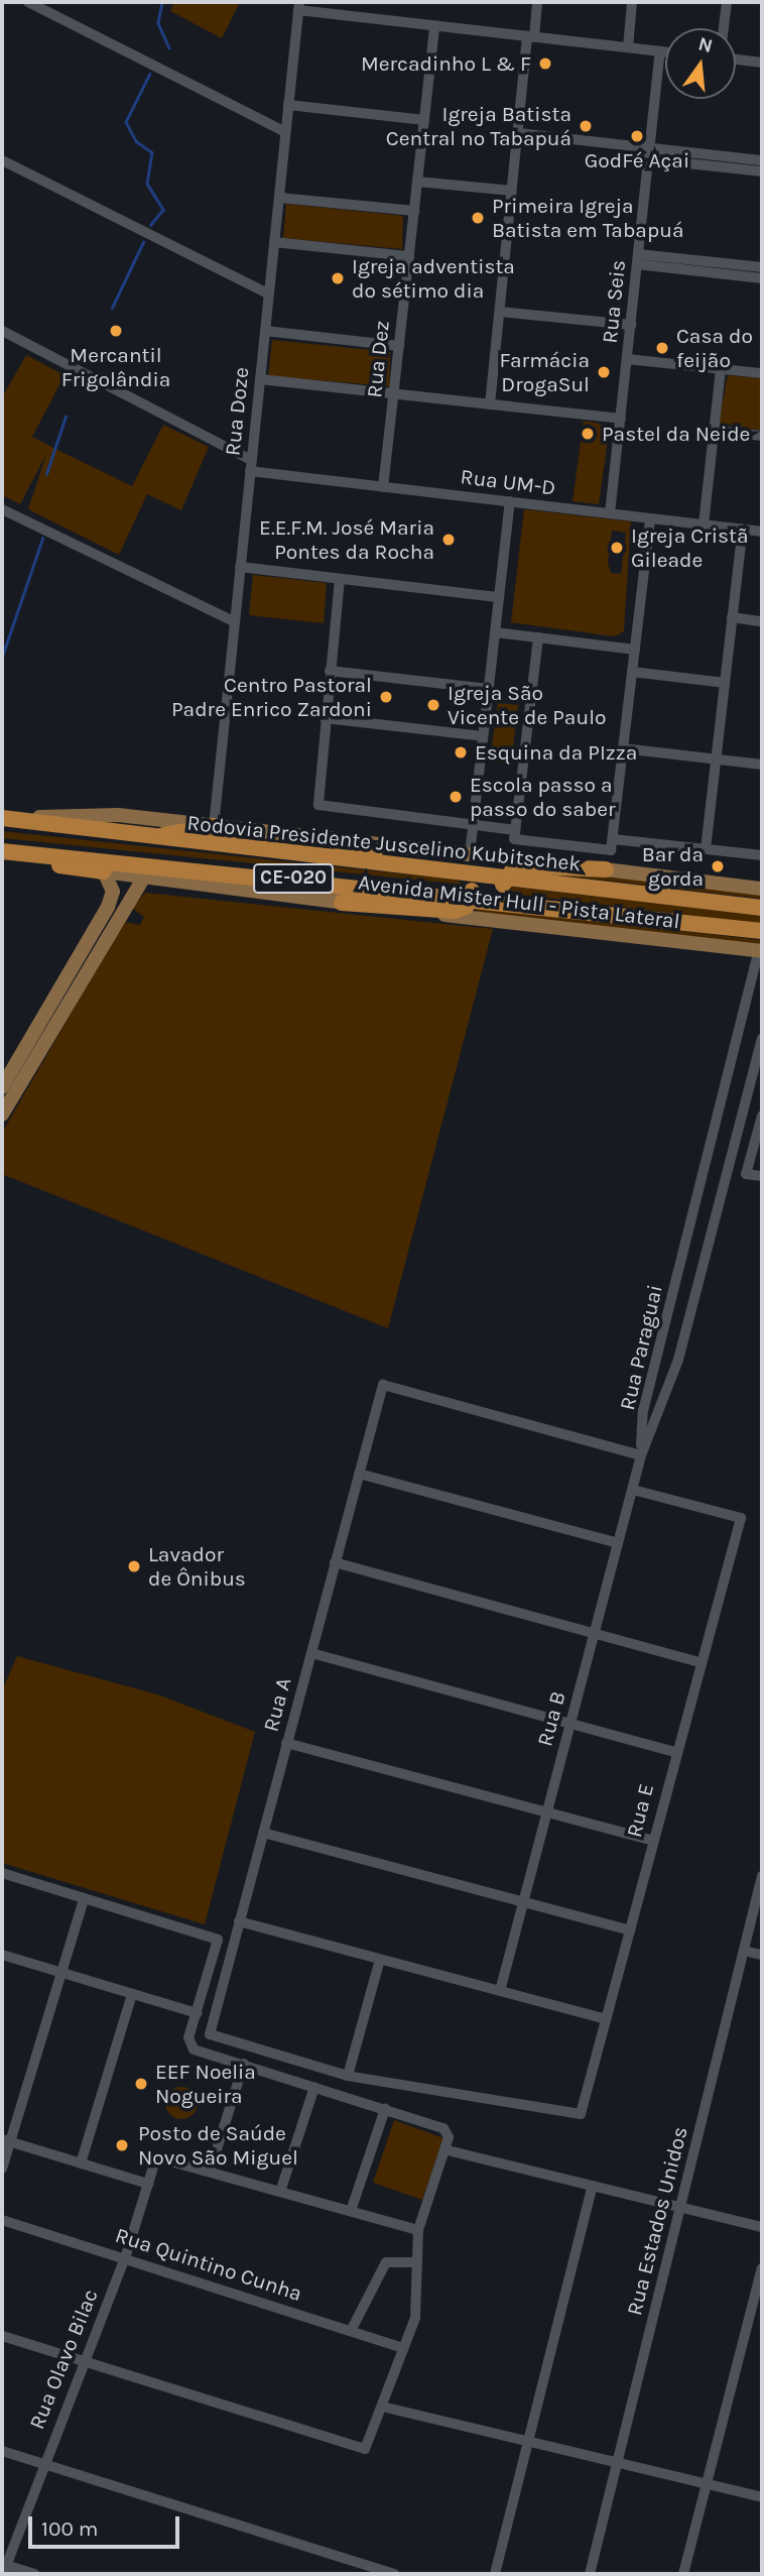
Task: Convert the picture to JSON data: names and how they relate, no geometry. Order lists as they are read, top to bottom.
{
  "streets": {
    "highway": ["Rodovia Presidente Juscelino Kubitschek", "CE-020"],
    "main road": ["Avenida Mister Hull - Pista Lateral"],
    "street": [
      "Rua Seis",
      "Rua Dez",
      "Rua Doze",
      "Rua UM-D",
      "Rua Paraguai",
      "Rua A",
      "Rua B",
      "Rua E",
      "Rua Estados Unidos",
      "Rua Quintino Cunha",
      "Rua Olavo Bilac"
    ]
  },
  "crossings": [
    ["Rua Seis", "Rua UM-D"],
    ["Rua Dez", "Rua UM-D"],
    ["Rua Doze", "Rua UM-D"],
    ["Rua Doze", "Avenida Mister Hull - Pista Lateral"],
    ["Rodovia Presidente Juscelino Kubitschek", "Avenida Mister Hull - Pista Lateral"],
    ["Avenida Mister Hull - Pista Lateral", "Rua Paraguai"],
    ["Rua Paraguai", "Rua A"],
    ["Rua Paraguai", "Rua B"],
    ["Rua A", "Rua B"],
    ["Rua A", "Rua E"],
    ["Rua B", "Rua E"],
    ["Rua Quintino Cunha", "Rua Olavo Bilac"]
  ],
  "places": [
    "Mercadinho L & F",
    "Igreja Batista Central no Tabapuá",
    "GodFé Açai",
    "Primeira Igreja Batista em Tabapuá",
    "Igreja adventista do sétimo dia",
    "Mercantil Frigolândia",
    "Casa do feijão",
    "Farmácia DrogaSul",
    "Pastel da Neide",
    "E.E.F.M. José Maria Pontes da Rocha",
    "Igreja Cristã Gileade",
    "Centro Pastoral Padre Enrico Zardoni",
    "Igreja São Vicente de Paulo",
    "Esquina da PIzza",
    "Escola passo a passo do saber",
    "Bar da gorda",
    "Lavador de Ônibus",
    "EEF Noelia Nogueira",
    "Posto de Saúde Novo São Miguel"
  ],
  "scale_bar": "100 m",
  "north": "top"
}
